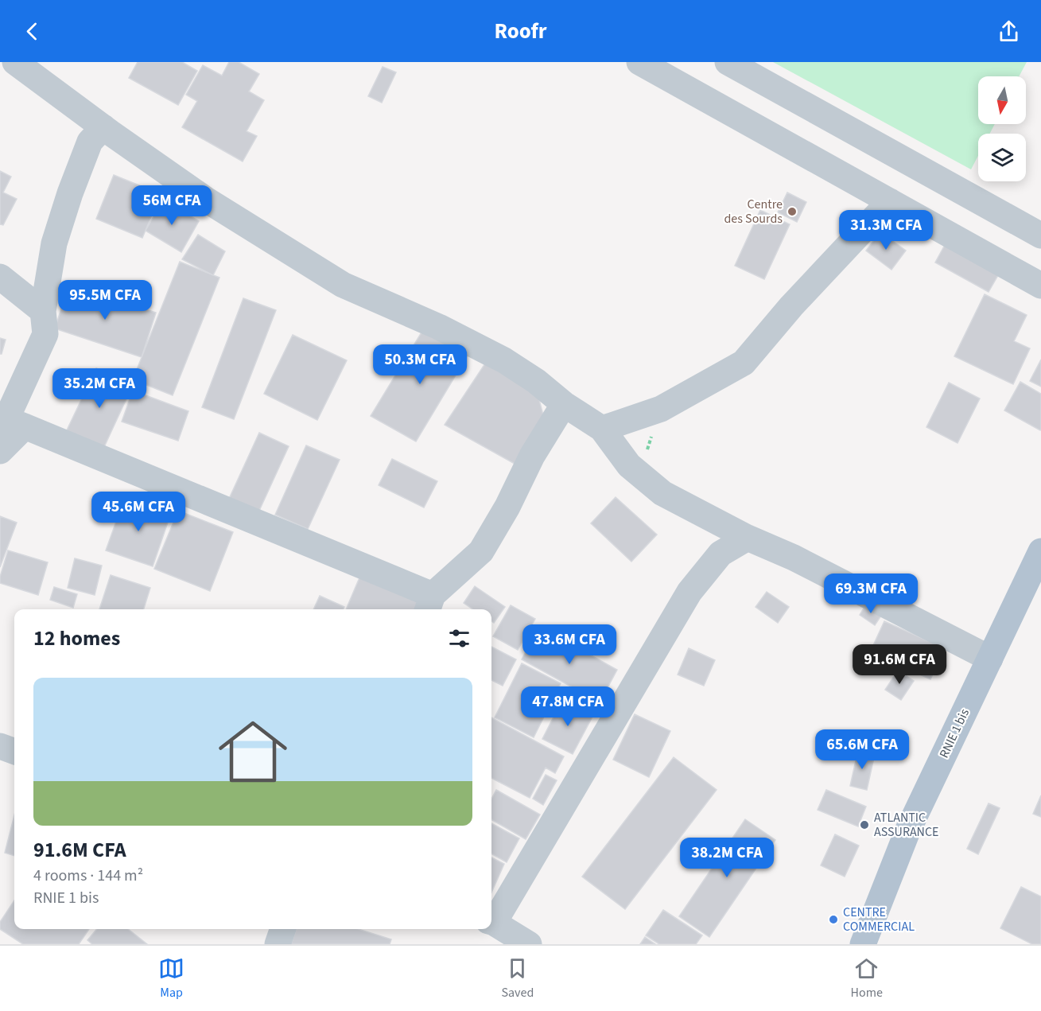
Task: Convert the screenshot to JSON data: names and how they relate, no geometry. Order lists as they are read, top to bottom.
{
  "streets": {
    "main road": ["RNIE 1 bis"]
  },
  "places": ["Centre des Sourds", "ATLANTIC ASSURANCE", "CENTRE COMMERCIAL"],
  "north": "bottom",
  "page": {
    "header": "Roofr",
    "price": [
      "56M CFA",
      "31.3M CFA",
      "95.5M CFA",
      "50.3M CFA",
      "35.2M CFA",
      "45.6M CFA",
      "69.3M CFA",
      "33.6M CFA",
      "91.6M CFA",
      "47.8M CFA",
      "65.6M CFA",
      "38.2M CFA"
    ],
    "heading": "12 homes",
    "list": [
      {
        "name": "91.6M CFA",
        "note": "4 rooms · 144 m² · RNIE 1 bis"
      }
    ],
    "tabs": ["Map", "Saved", "Home"]
  }
}
